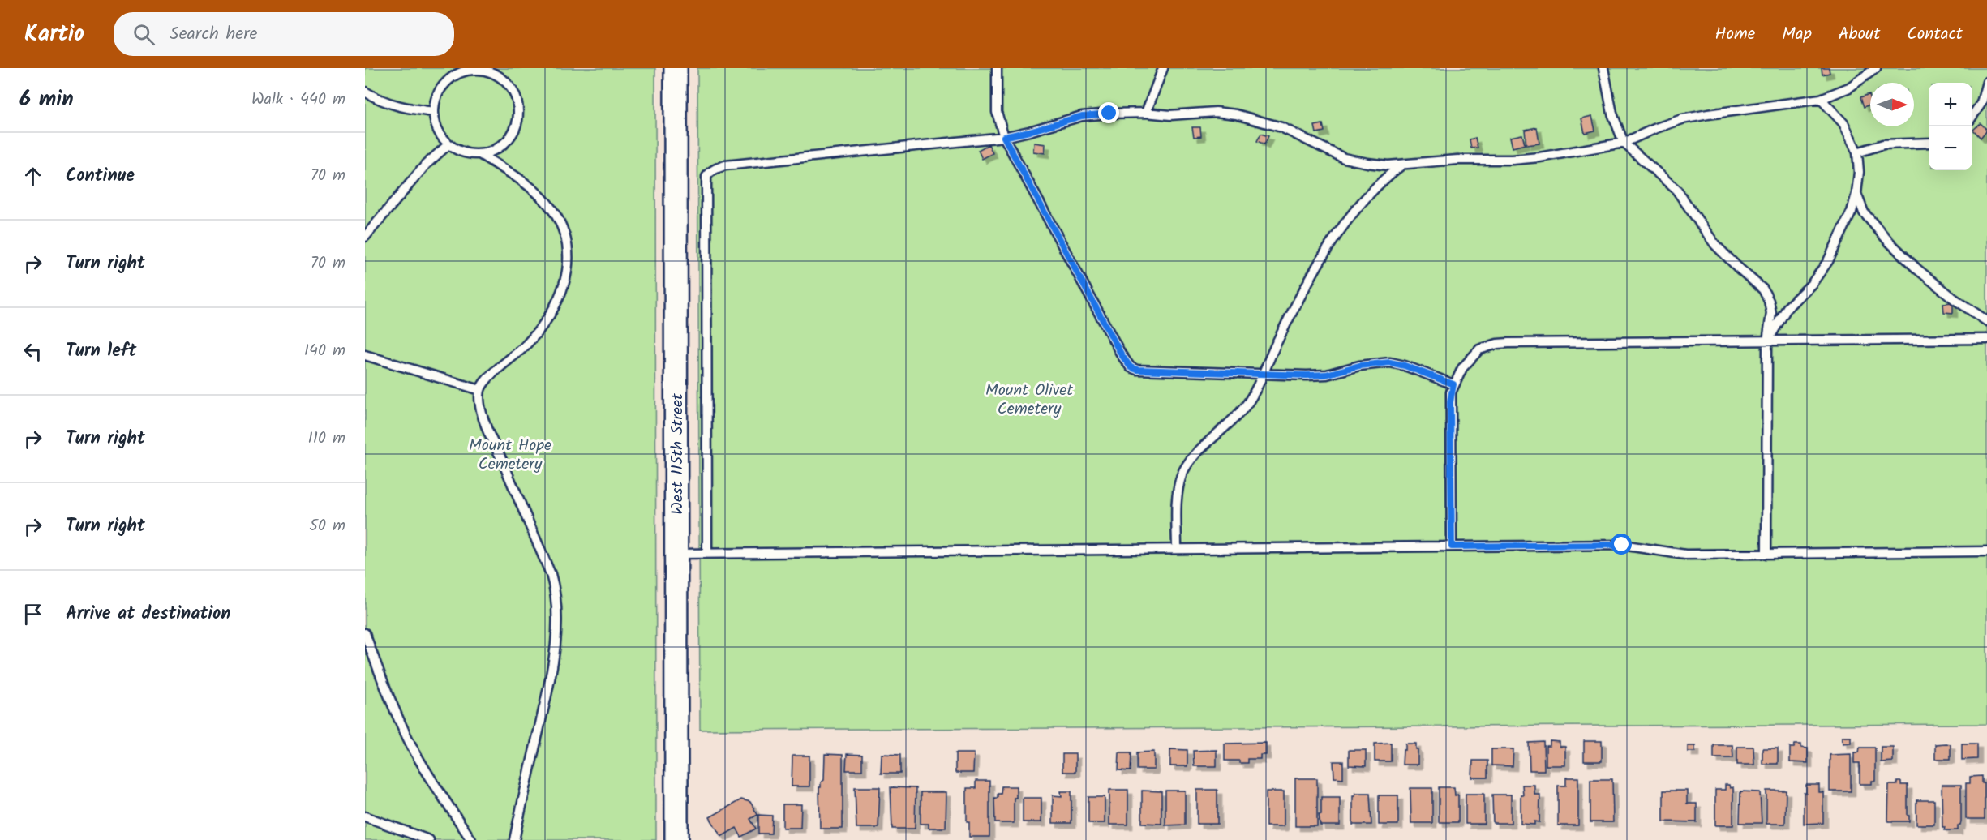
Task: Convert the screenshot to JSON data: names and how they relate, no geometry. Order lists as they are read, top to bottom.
{
  "streets": {
    "street": ["West 115th Street"]
  },
  "parks": ["Mount Olivet Cemetery", "Mount Hope Cemetery"],
  "north": "right",
  "page": {
    "header": "Kartio",
    "search": "Search here",
    "nav": [
      "Home",
      "Map",
      "About",
      "Contact"
    ],
    "heading": ["6 min", "Walk · 440 m"],
    "map_buttons": ["+", "−"],
    "list": [
      ["Continue", "70 m"],
      ["Turn right", "70 m"],
      ["Turn left", "140 m"],
      ["Turn right", "110 m"],
      ["Turn right", "50 m"],
      "Arrive at destination"
    ]
  }
}
